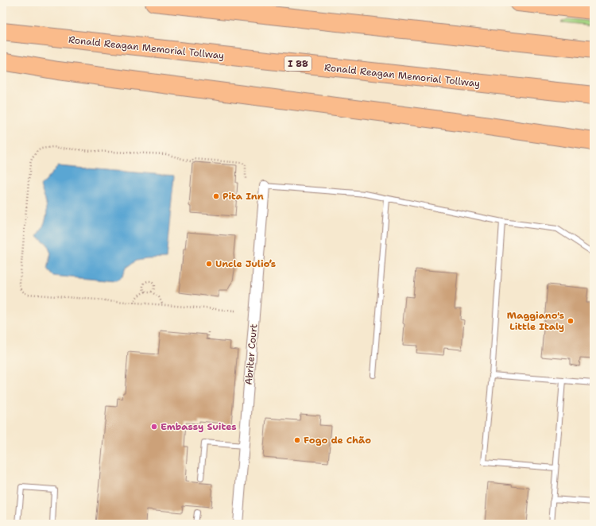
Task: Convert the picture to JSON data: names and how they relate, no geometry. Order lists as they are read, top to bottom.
{
  "streets": {
    "highway": ["Ronald Reagan Memorial Tollway", "I 88"],
    "street": ["Abriter Court"]
  },
  "places": [
    "Pita Inn",
    "Uncle Julio’s",
    "Maggiano's Little Italy",
    "Embassy Suites",
    "Fogo de Chão"
  ]
}
